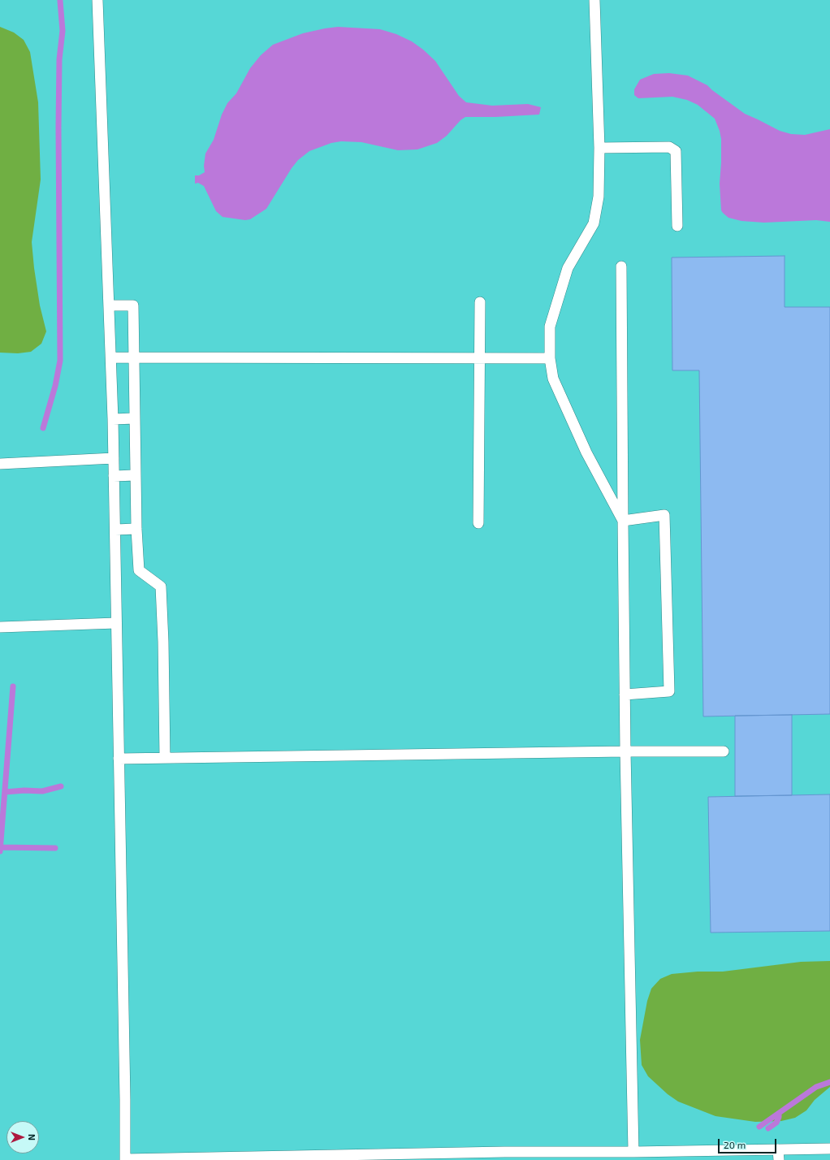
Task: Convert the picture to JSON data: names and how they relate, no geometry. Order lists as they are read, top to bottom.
{
  "scale_bar": "20 m",
  "north": "right"
}
